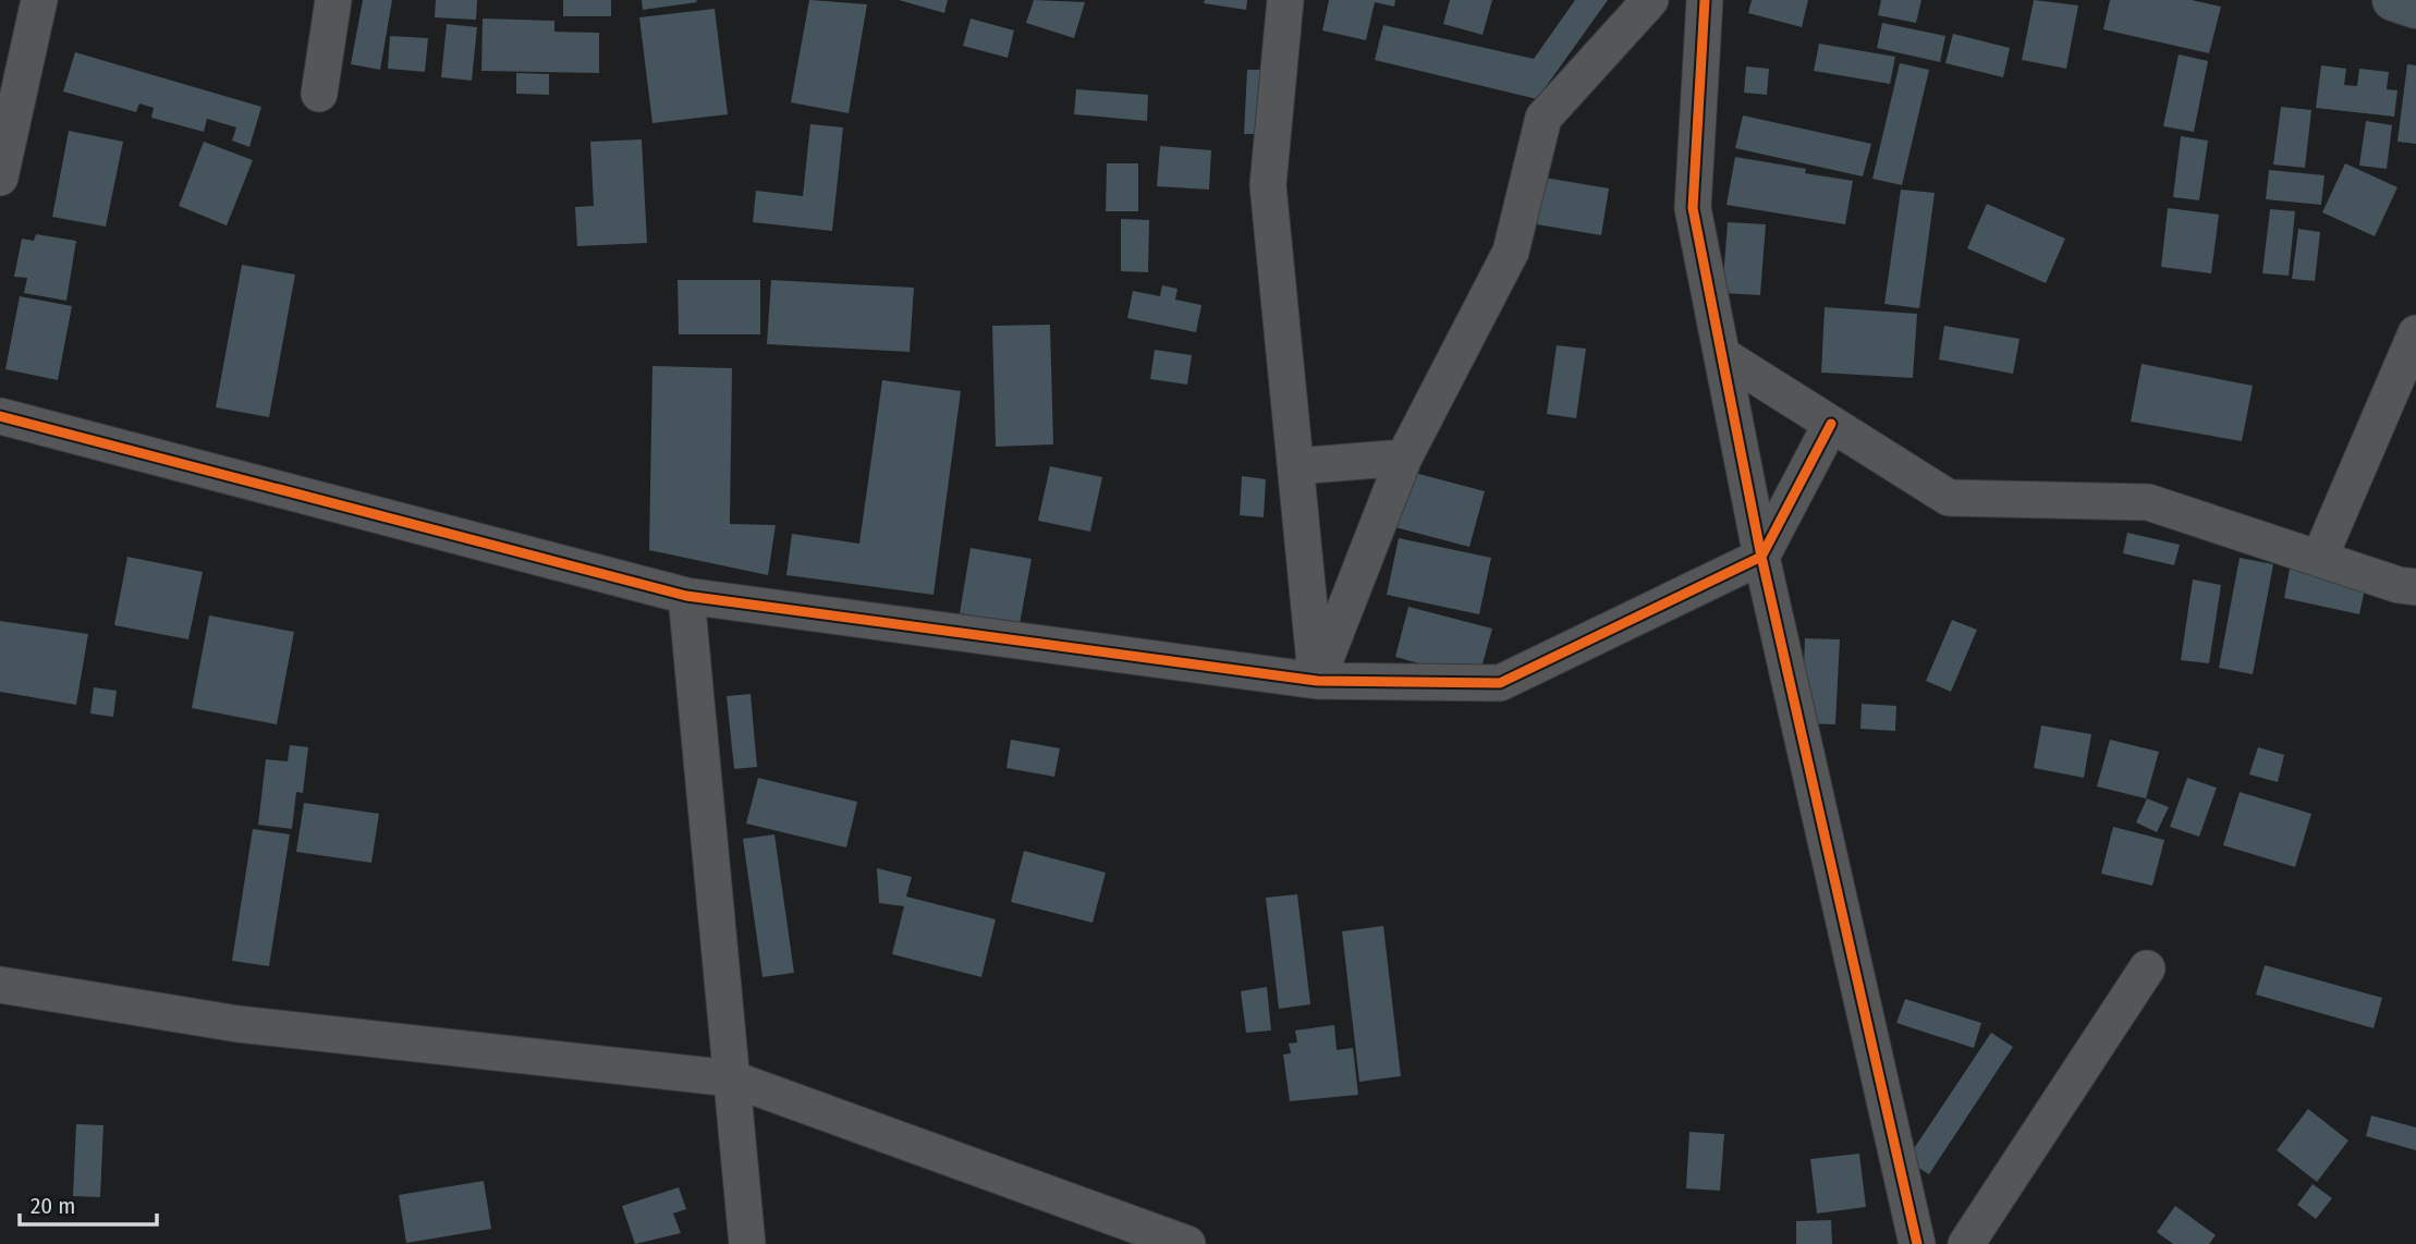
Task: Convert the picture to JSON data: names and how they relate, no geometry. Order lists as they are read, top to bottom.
{
  "scale_bar": "20 m"
}
